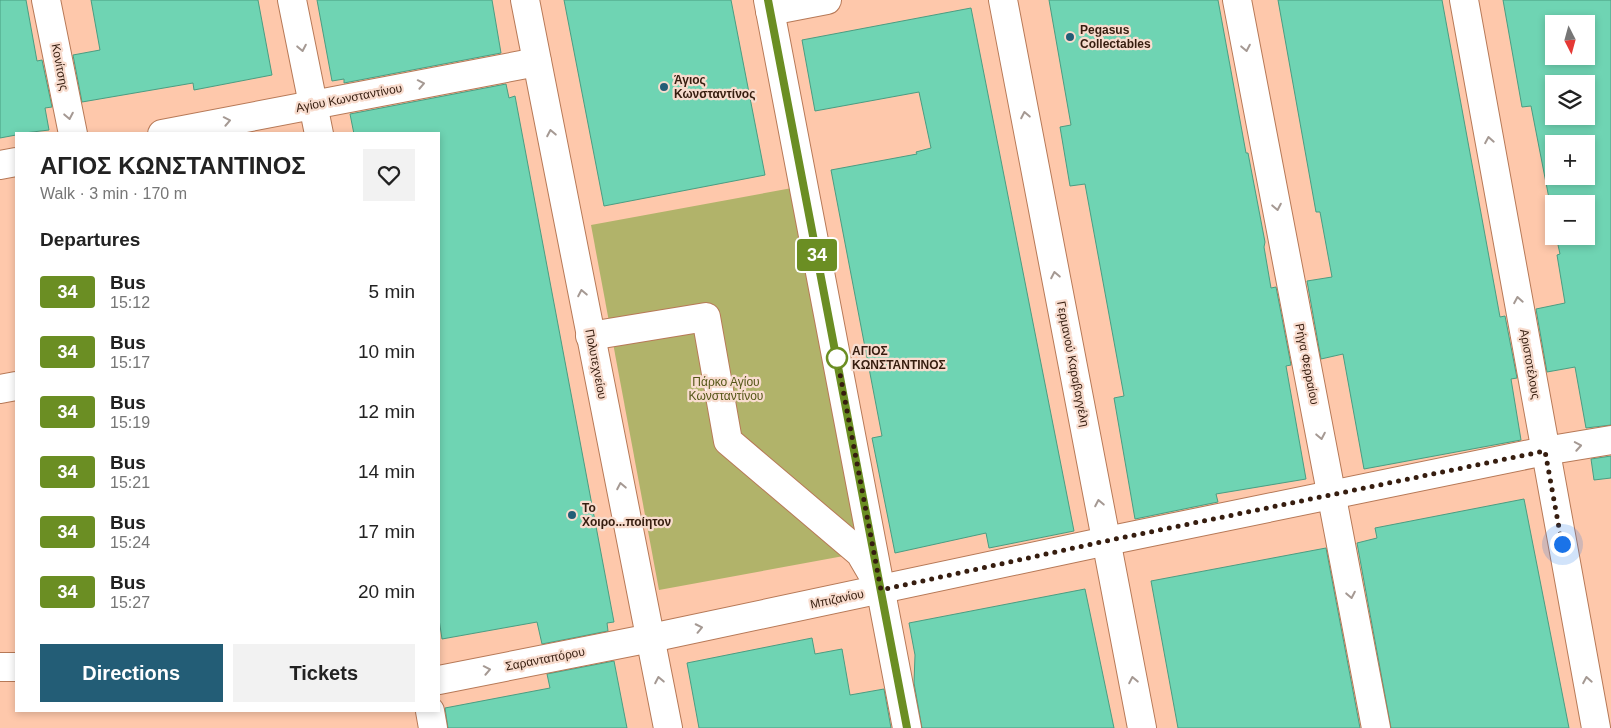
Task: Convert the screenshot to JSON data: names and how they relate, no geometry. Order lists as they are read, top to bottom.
{
  "streets": {
    "street": [
      "Κονίτσης",
      "Αγίου Κωνσταντίνου",
      "Πολυτεχνείου",
      "Γερμανού Καραβαγγέλη",
      "Ρήγα Φερραίου",
      "Αριστοτέλους",
      "Μπιζανίου",
      "Σαρανταπόρου"
    ]
  },
  "crossings": [
    ["Αγίου Κωνσταντίνου", "Πολυτεχνείου"],
    ["Πολυτεχνείου", "Μπιζανίου"],
    ["Πολυτεχνείου", "Σαρανταπόρου"],
    ["Γερμανού Καραβαγγέλη", "Μπιζανίου"],
    ["Ρήγα Φερραίου", "Μπιζανίου"],
    ["Αριστοτέλους", "Μπιζανίου"],
    ["Μπιζανίου", "Σαρανταπόρου"]
  ],
  "one_way": [
    "Αγίου Κωνσταντίνου",
    "Ρήγα Φερραίου",
    "Αριστοτέλους",
    "Σαρανταπόρου"
  ],
  "parks": ["Πάρκο Αγίου Κωνσταντίνου"],
  "places": [
    "Pegasus Collectables",
    "Άγιος Κωνσταντίνος",
    "ΑΓΙΟΣ ΚΩΝΣΤΑΝΤΙΝΟΣ",
    "Το Χοιρο...ποίητον"
  ],
  "lines": ["bus line 34"],
  "north": "bottom",
  "page": {
    "on_map": "34",
    "map_buttons": ["+", "−"],
    "heading": [
      ["ΑΓΙΟΣ ΚΩΝΣΤΑΝΤΙΝΟΣ", "Walk · 3 min · 170 m"],
      "Departures"
    ],
    "list": [
      {
        "mark": "34",
        "name": "Bus",
        "note": "15:12",
        "value": "5 min"
      },
      {
        "mark": "34",
        "name": "Bus",
        "note": "15:17",
        "value": "10 min"
      },
      {
        "mark": "34",
        "name": "Bus",
        "note": "15:19",
        "value": "12 min"
      },
      {
        "mark": "34",
        "name": "Bus",
        "note": "15:21",
        "value": "14 min"
      },
      {
        "mark": "34",
        "name": "Bus",
        "note": "15:24",
        "value": "17 min"
      },
      {
        "mark": "34",
        "name": "Bus",
        "note": "15:27",
        "value": "20 min"
      }
    ],
    "buttons": ["Directions", "Tickets"]
  }
}
